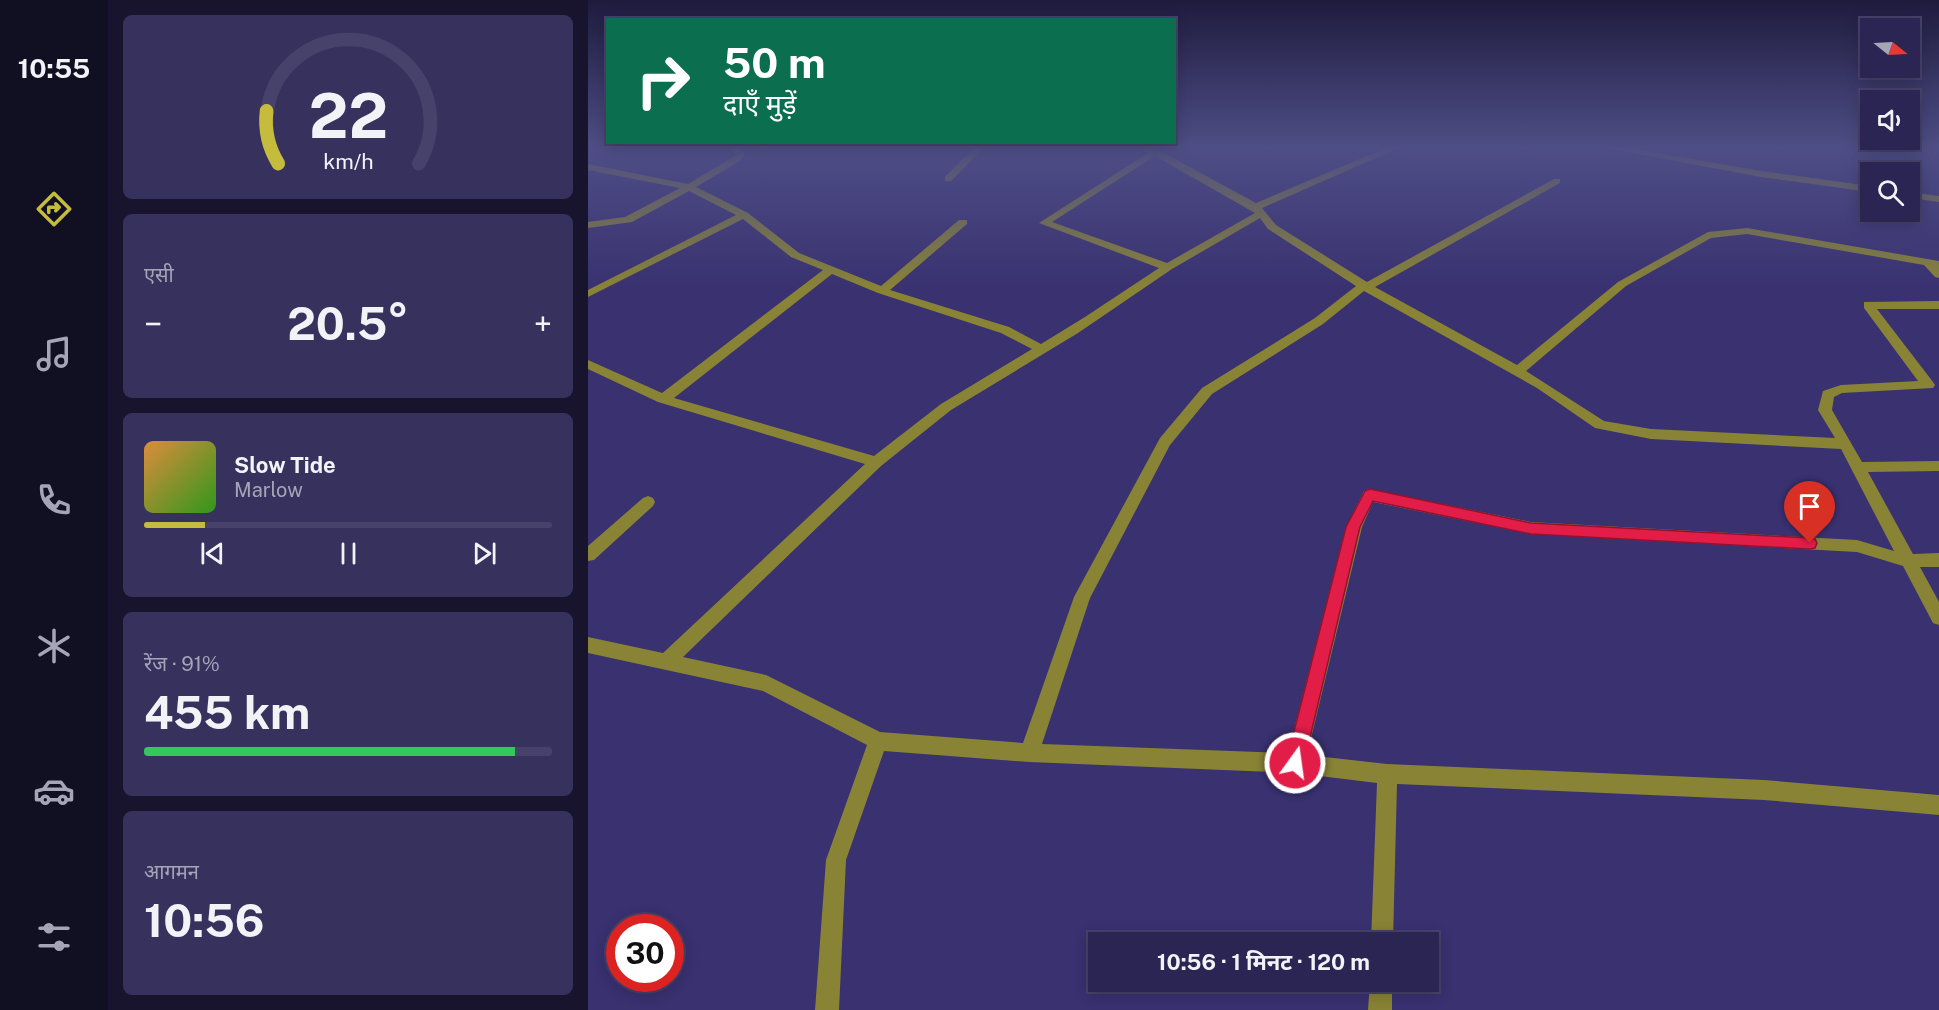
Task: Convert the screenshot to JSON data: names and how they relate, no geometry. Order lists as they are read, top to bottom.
{
  "north": "right",
  "page": {
    "tabs": "10:55",
    "turn": ["50 m", "दाएँ मुड़ें"],
    "tile": [
      "एसी",
      ["रेंज · 91%", "455 km"],
      ["आगमन", "10:56"]
    ],
    "heat": ["−", "20.5°", "+"],
    "song": ["Slow Tide", "Marlow"],
    "limit": "30",
    "trip": "10:56 · 1 मिनट · 120 m",
    "gauge": ["22", "km/h"]
  }
}
